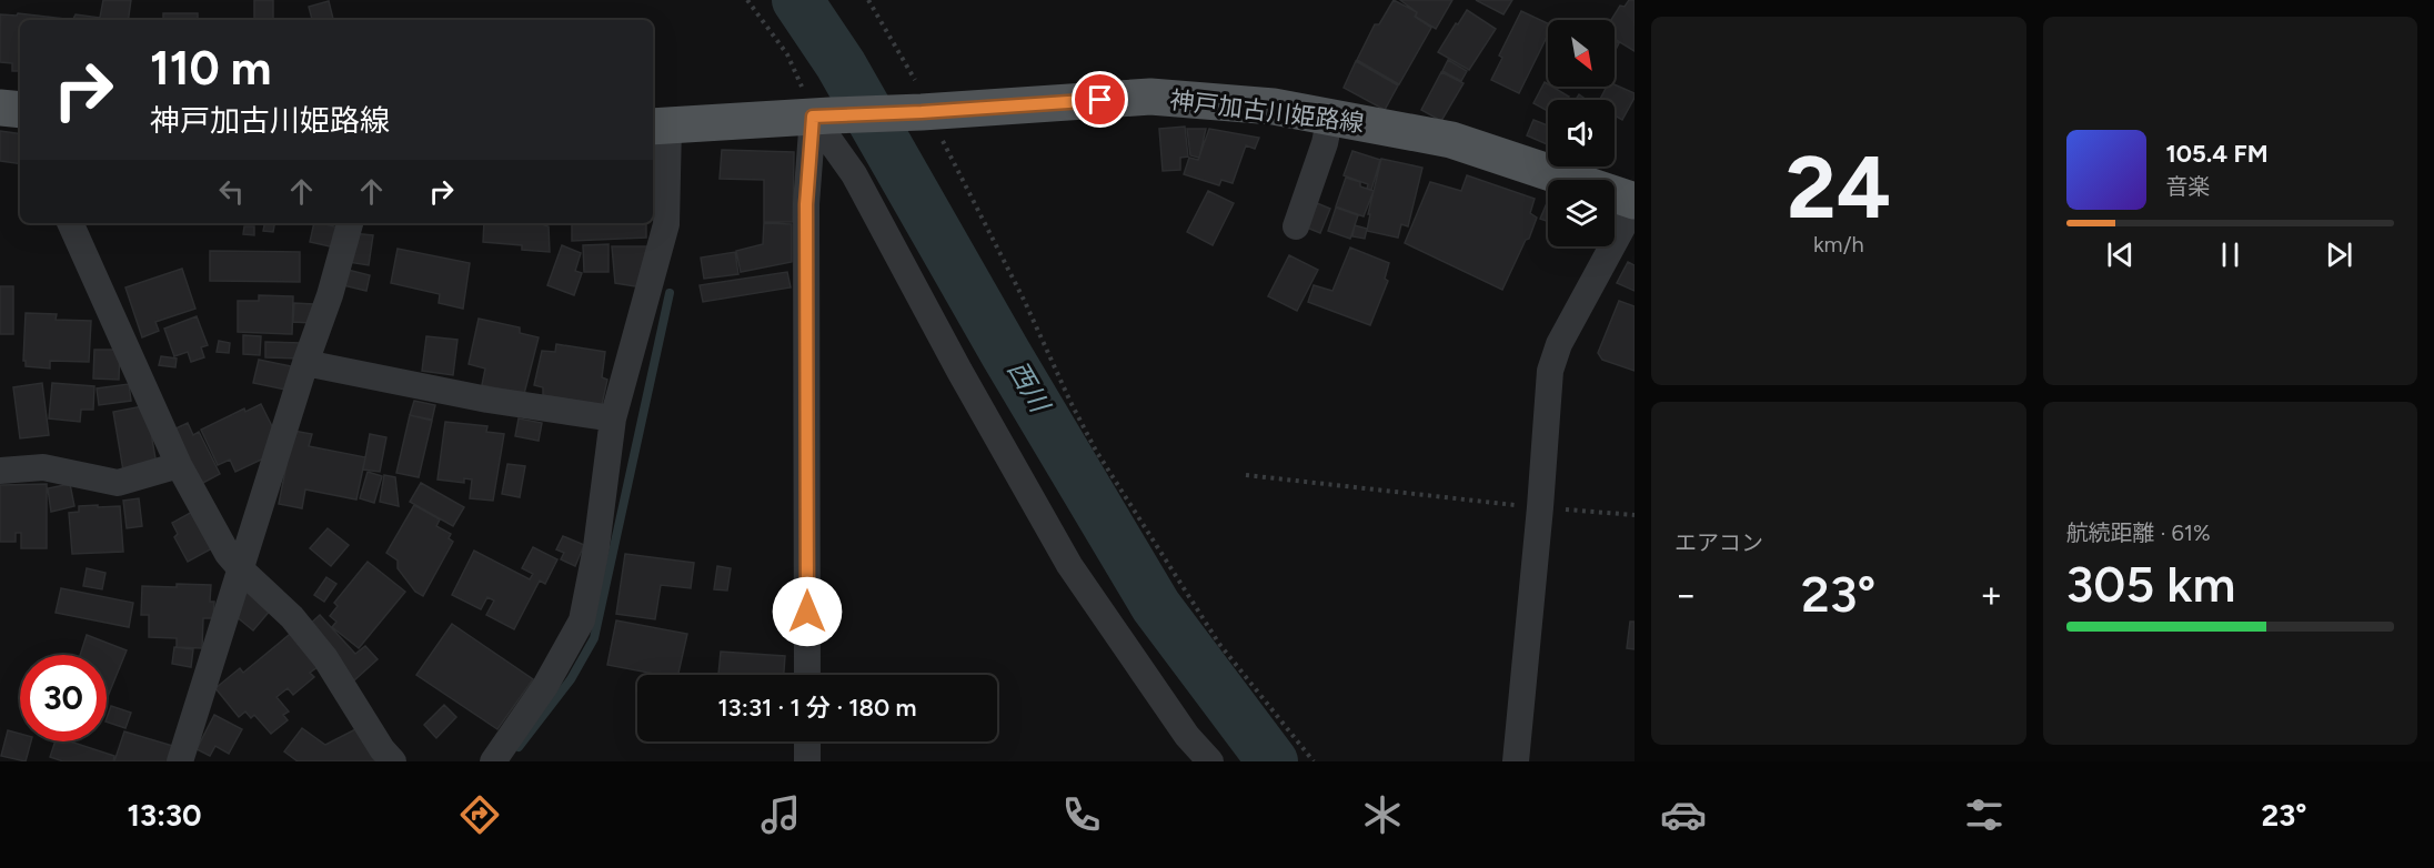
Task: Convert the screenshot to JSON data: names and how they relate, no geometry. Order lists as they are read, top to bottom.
{
  "streets": {
    "main road": ["神戸加古川姫路線"]
  },
  "water": ["西川"],
  "north": "bottom right",
  "page": {
    "tile": [
      ["24", "km/h"],
      "エアコン",
      ["航続距離 · 61%", "305 km"]
    ],
    "turn": ["110 m", "神戸加古川姫路線"],
    "song": ["105.4 FM", "音楽"],
    "heat": ["−", "23°", "+"],
    "limit": "30",
    "trip": "13:31 · 1 分 · 180 m",
    "tabs": ["13:30", "23°"]
  }
}
